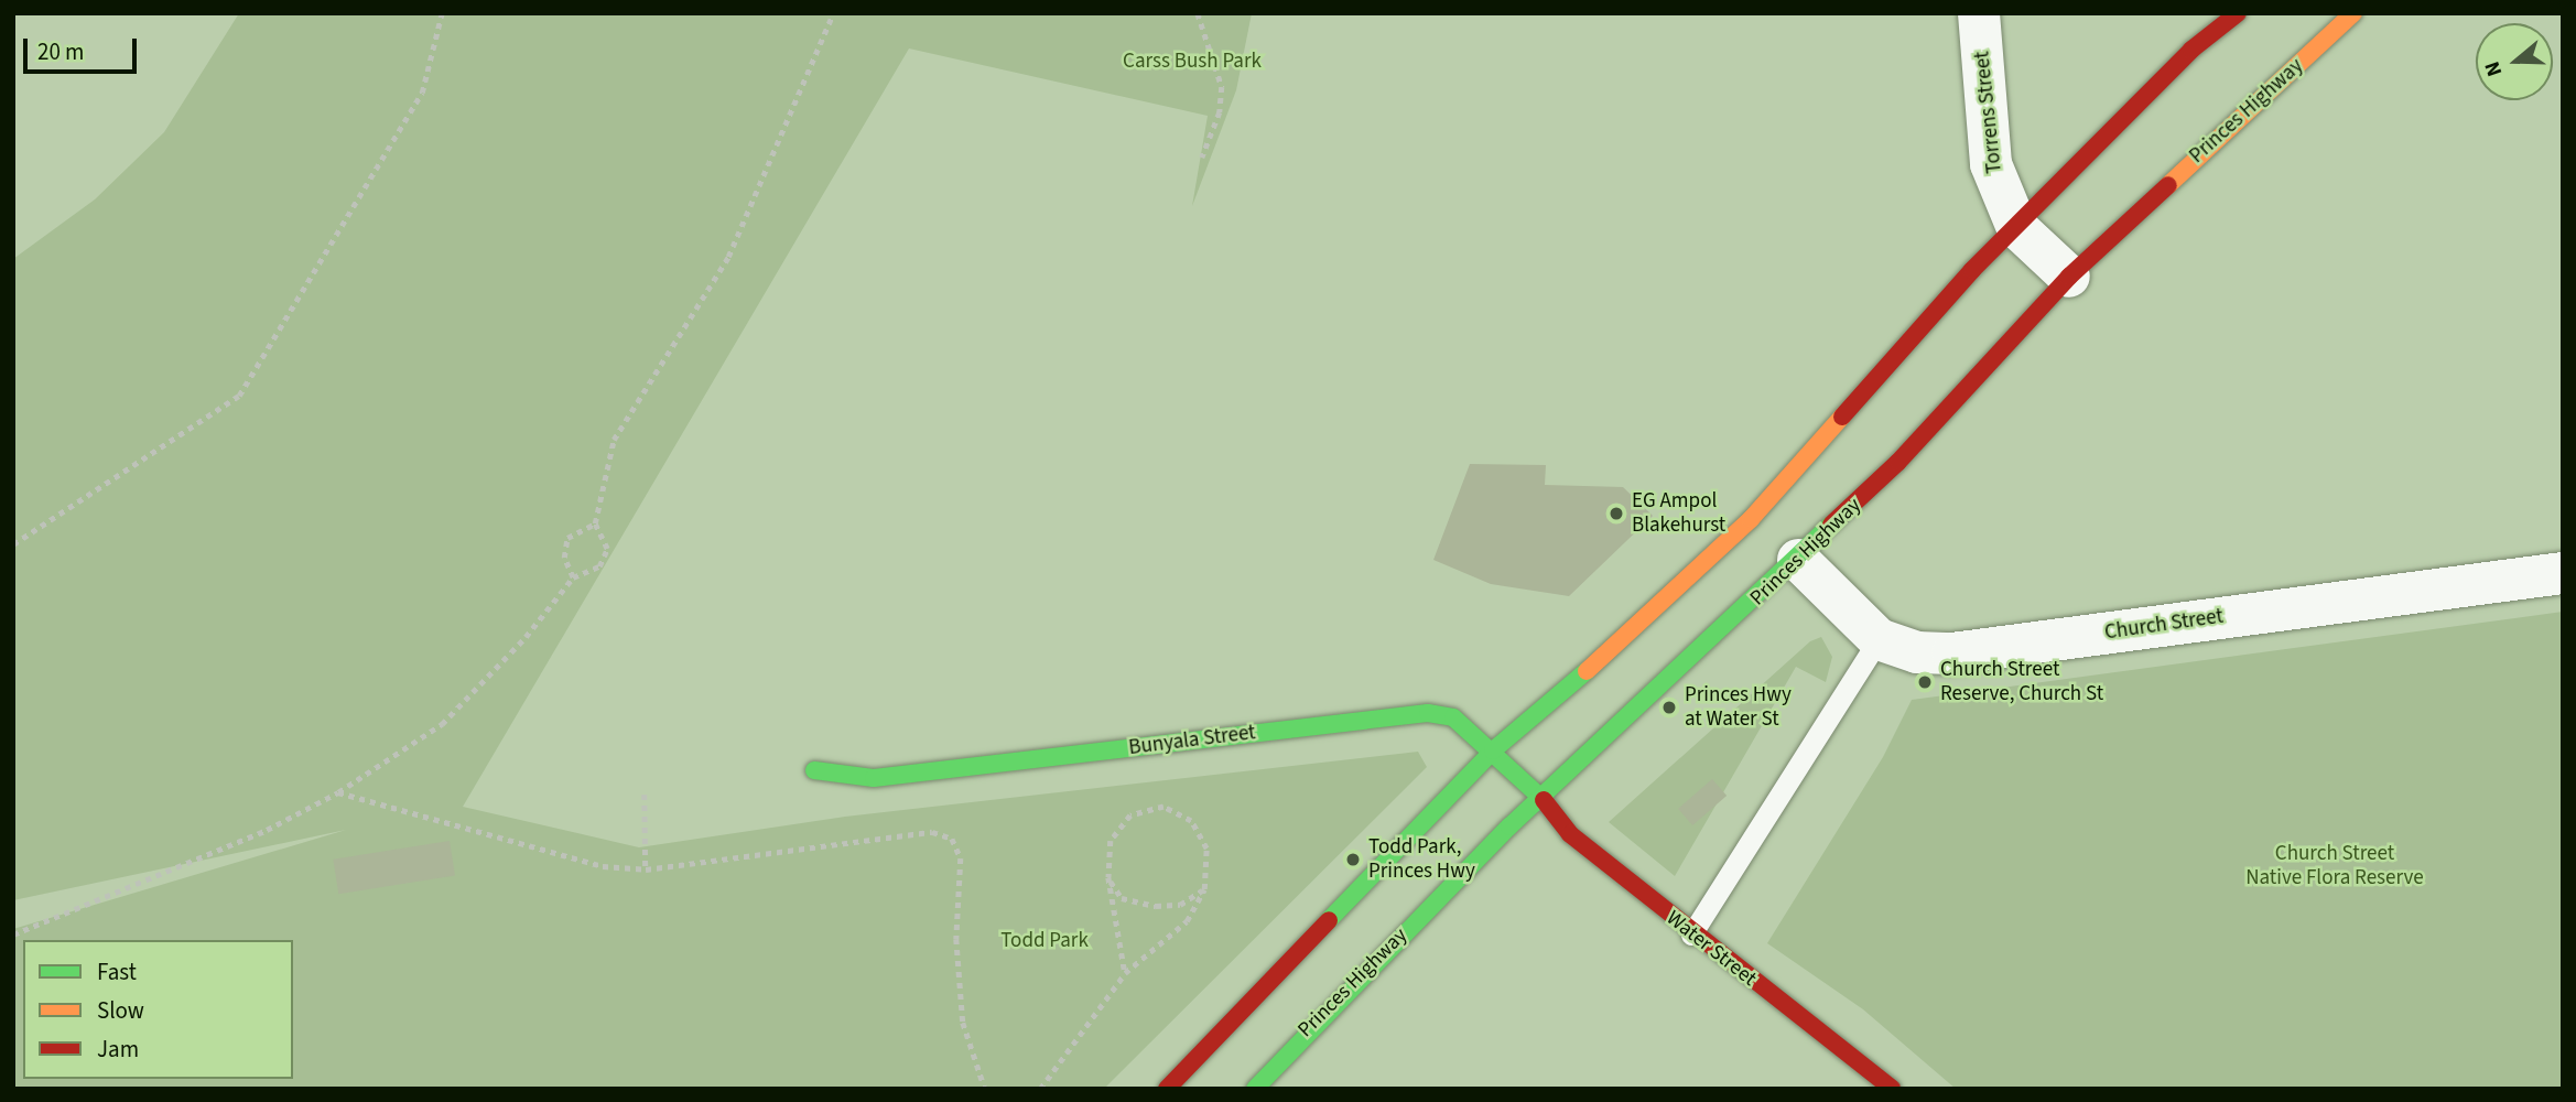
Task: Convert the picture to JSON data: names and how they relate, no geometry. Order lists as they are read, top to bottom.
{
  "streets": {
    "main road": ["Princes Highway", "Bunyala Street", "Water Street"],
    "street": ["Torrens Street", "Church Street"]
  },
  "crossings": [
    ["Princes Highway", "Torrens Street"],
    ["Princes Highway", "Church Street"],
    ["Princes Highway", "Bunyala Street"],
    ["Princes Highway", "Water Street"],
    ["Bunyala Street", "Water Street"]
  ],
  "parks": ["Carss Bush Park", "Church Street Native Flora Reserve", "Todd Park"],
  "places": [
    "EG Ampol Blakehurst",
    "Church Street Reserve, Church St",
    "Princes Hwy at Water St",
    "Todd Park, Princes Hwy"
  ],
  "legend": ["Fast", "Slow", "Jam"],
  "scale_bar": "20 m",
  "north": "left"
}
